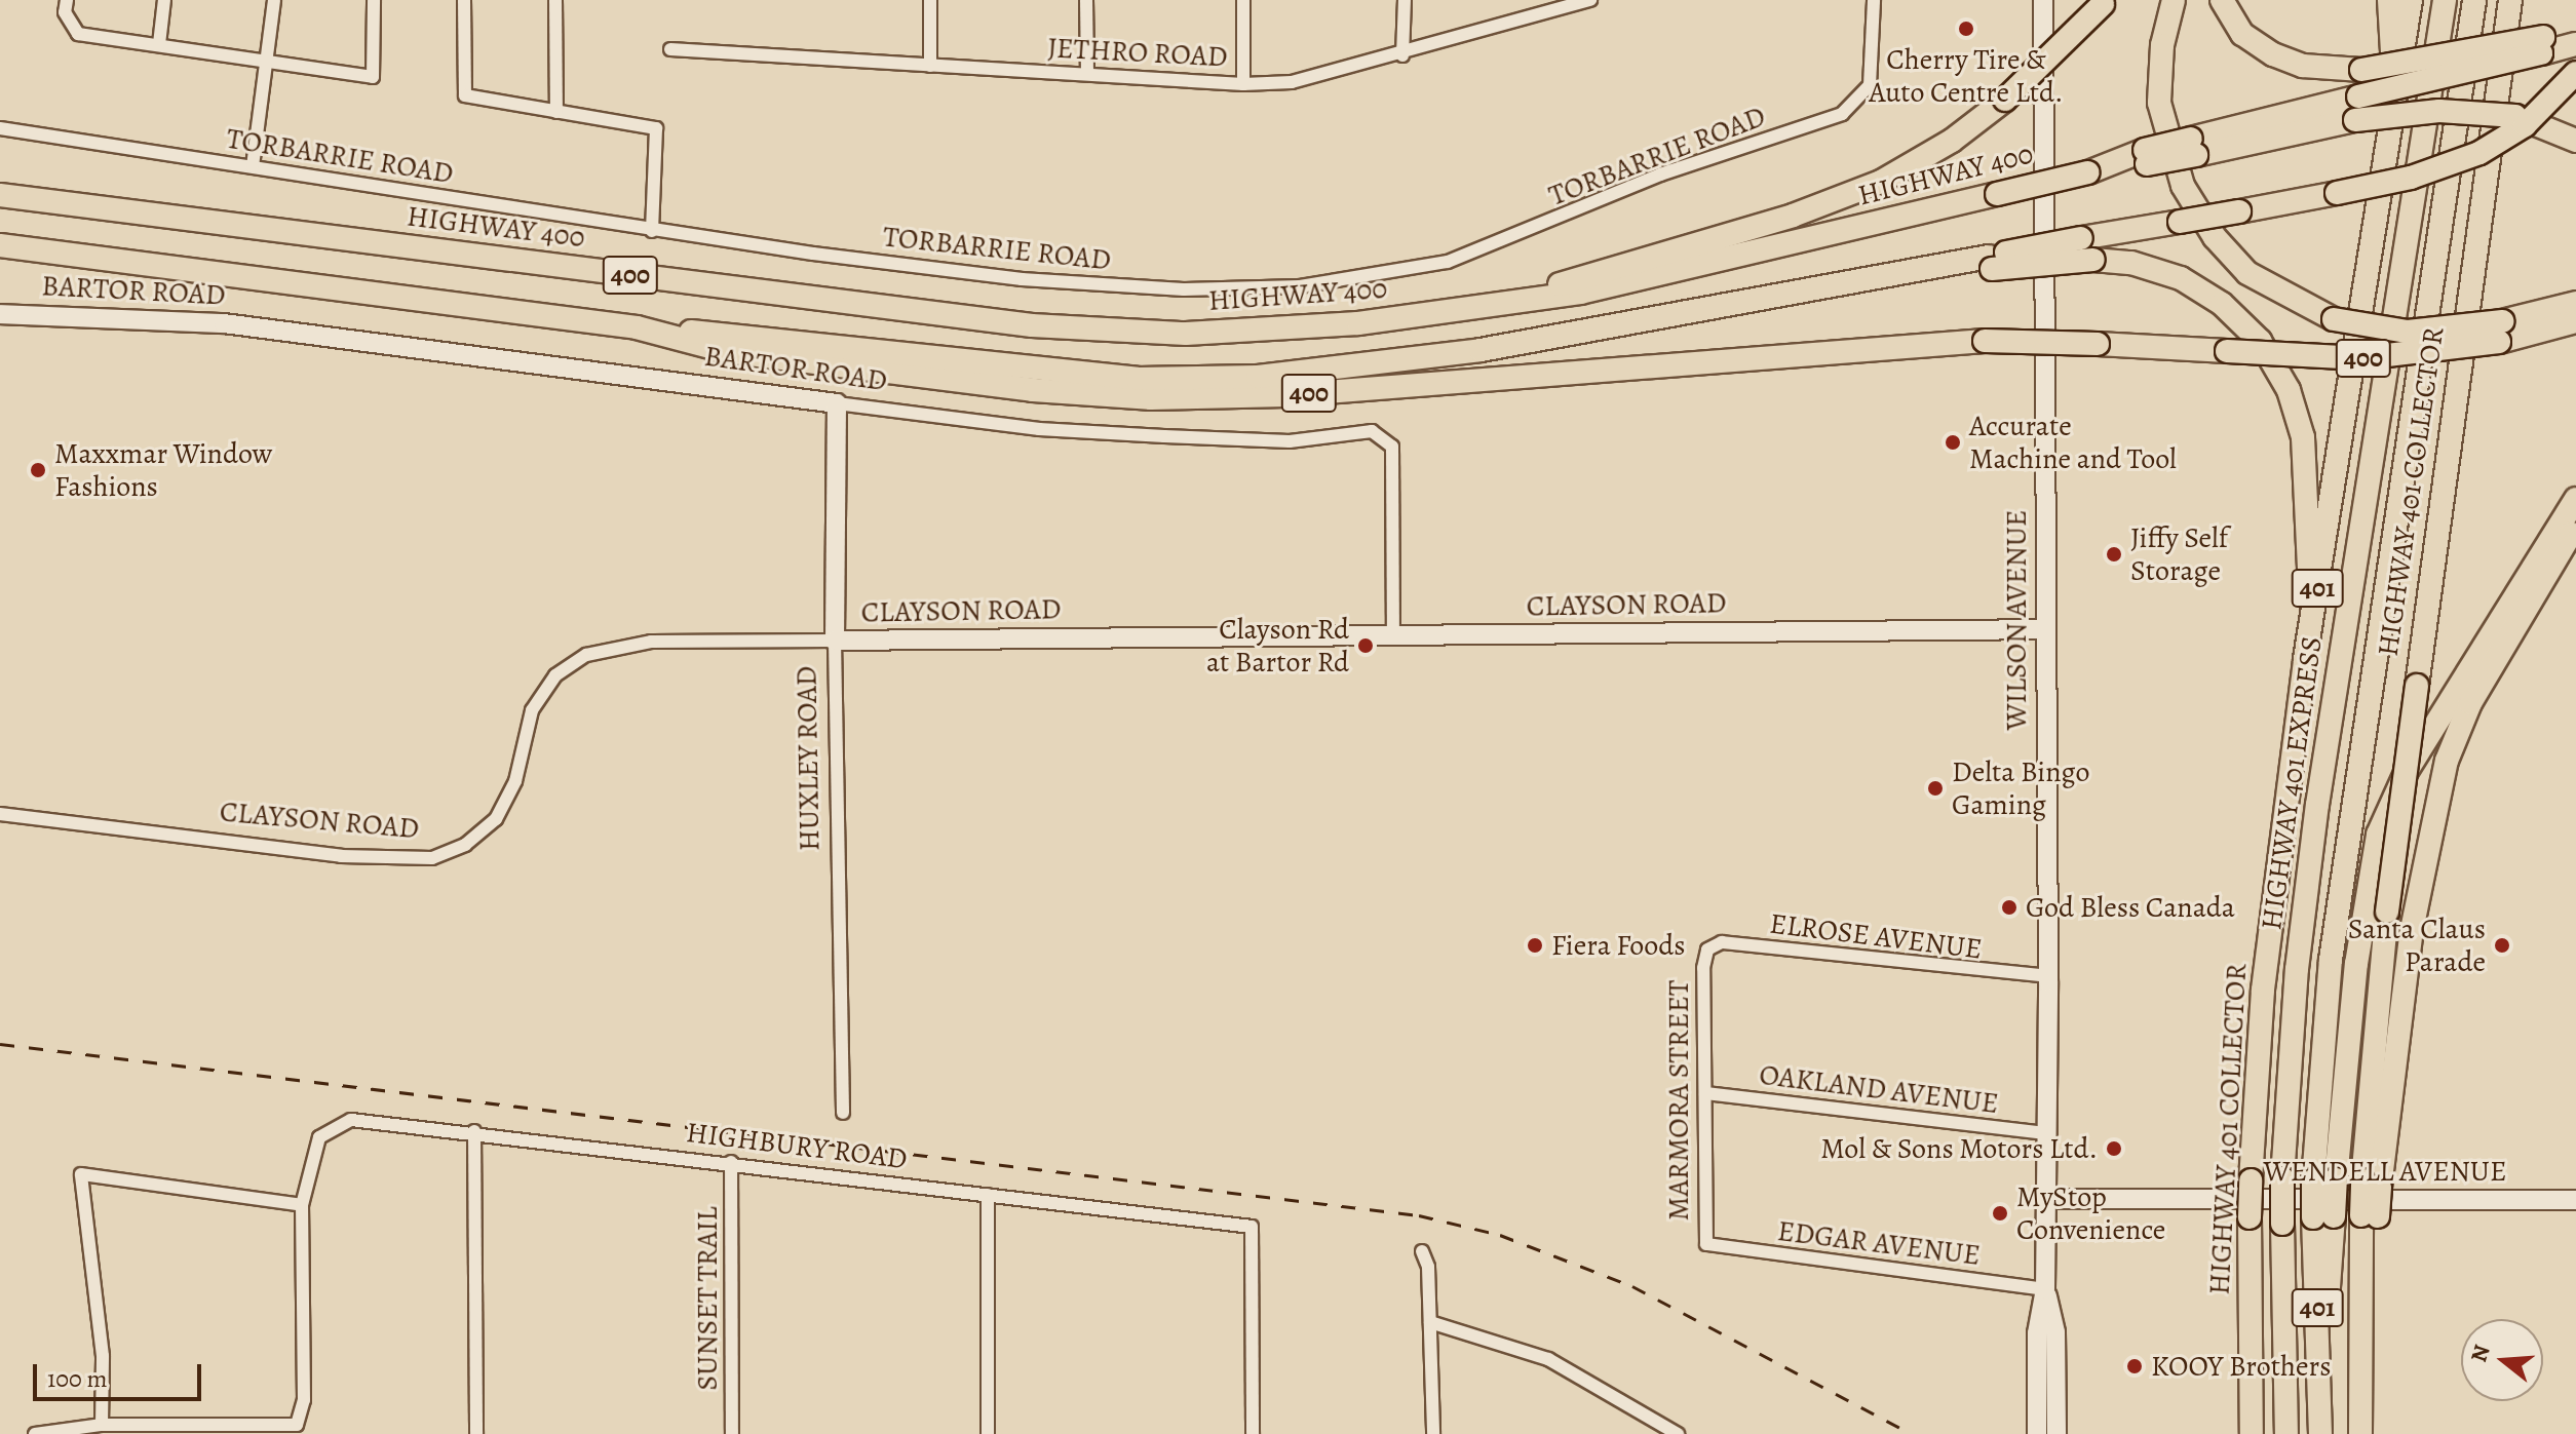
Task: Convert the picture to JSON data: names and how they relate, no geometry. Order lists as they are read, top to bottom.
{
  "streets": {
    "highway": [
      "HIGHWAY 400",
      "400",
      "HIGHWAY 401 COLLECTOR",
      "401",
      "HIGHWAY 401 EXPRESS"
    ],
    "street": [
      "JETHRO ROAD",
      "TORBARRIE ROAD",
      "BARTOR ROAD",
      "CLAYSON ROAD",
      "WILSON AVENUE",
      "HUXLEY ROAD",
      "ELROSE AVENUE",
      "OAKLAND AVENUE",
      "MARMORA STREET",
      "HIGHBURY ROAD",
      "WENDELL AVENUE",
      "EDGAR AVENUE",
      "SUNSET TRAIL"
    ]
  },
  "crossings": [
    ["BARTOR ROAD", "CLAYSON ROAD"],
    ["BARTOR ROAD", "HUXLEY ROAD"],
    ["CLAYSON ROAD", "WILSON AVENUE"],
    ["CLAYSON ROAD", "HUXLEY ROAD"],
    ["WILSON AVENUE", "ELROSE AVENUE"],
    ["WILSON AVENUE", "OAKLAND AVENUE"],
    ["WILSON AVENUE", "WENDELL AVENUE"],
    ["WILSON AVENUE", "EDGAR AVENUE"],
    ["ELROSE AVENUE", "MARMORA STREET"],
    ["OAKLAND AVENUE", "MARMORA STREET"],
    ["MARMORA STREET", "EDGAR AVENUE"],
    ["HIGHBURY ROAD", "SUNSET TRAIL"]
  ],
  "places": [
    "Cherry Tire & Auto Centre Ltd.",
    "Accurate Machine and Tool",
    "Maxxmar Window Fashions",
    "Jiffy Self Storage",
    "Clayson Rd at Bartor Rd",
    "Delta Bingo Gaming",
    "God Bless Canada",
    "Fiera Foods",
    "Santa Claus Parade",
    "Mol & Sons Motors Ltd.",
    "MyStop Convenience",
    "KOOY Brothers"
  ],
  "scale_bar": "100 m",
  "north": "left"
}
